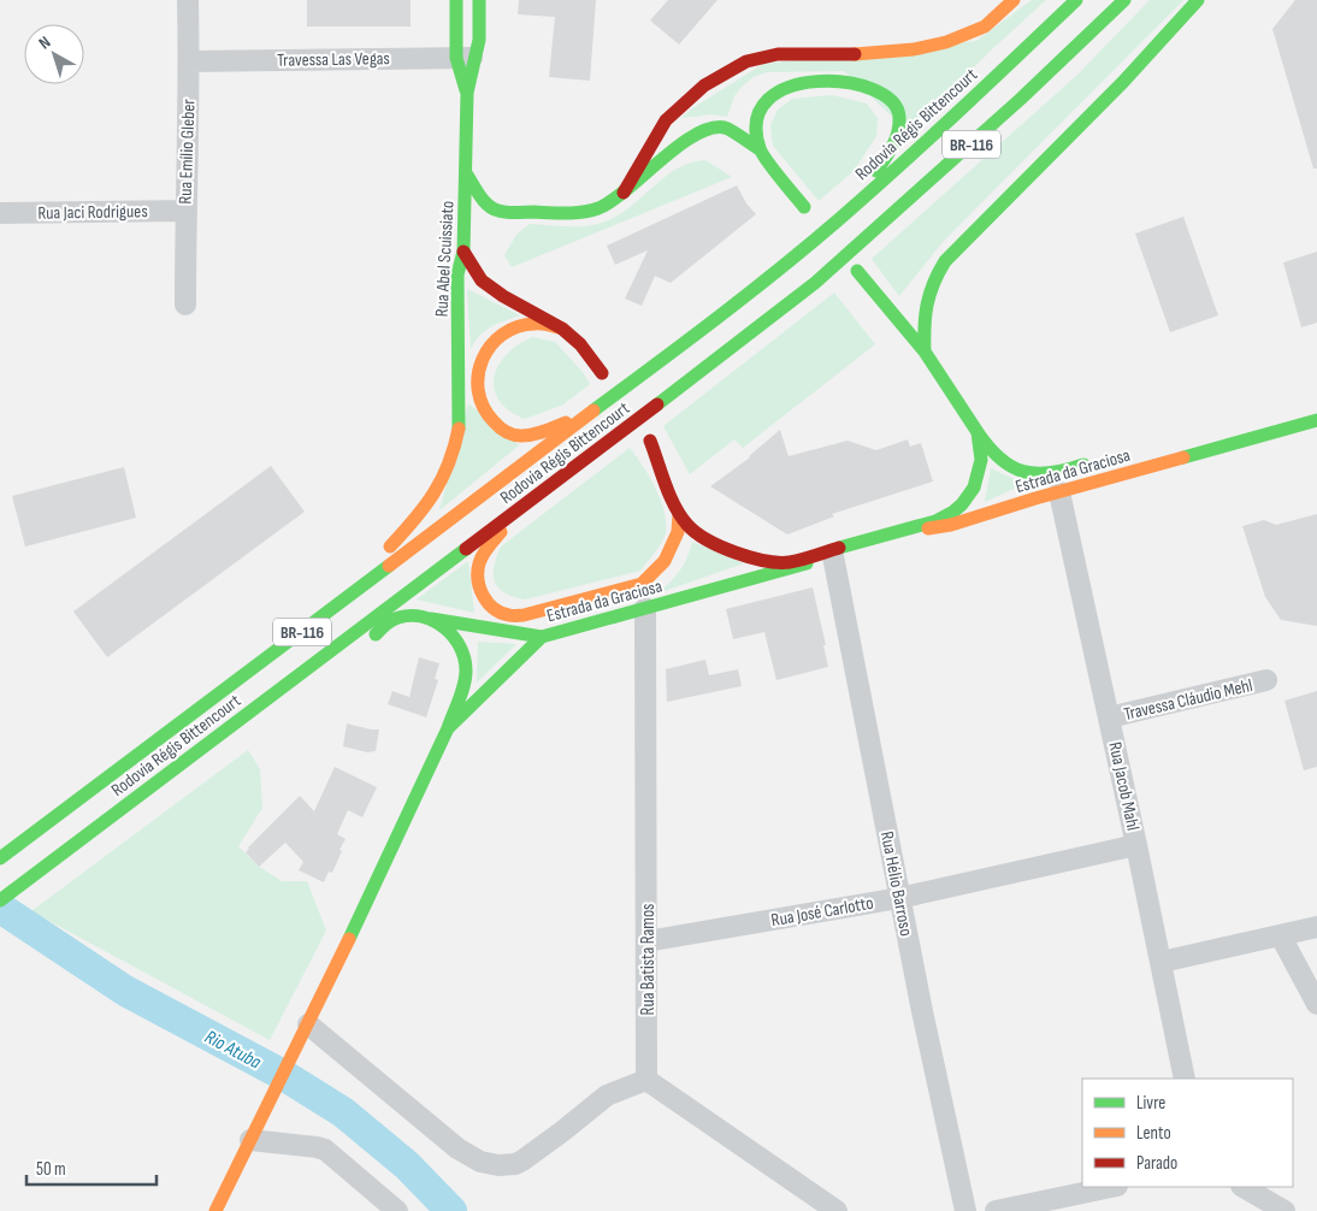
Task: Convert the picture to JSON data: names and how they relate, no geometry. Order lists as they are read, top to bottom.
{
  "streets": {
    "main road": [
      "Rodovia Régis Bittencourt",
      "BR-116",
      "Rua Abel Scuissiato",
      "Estrada da Graciosa"
    ],
    "street": [
      "Travessa Las Vegas",
      "Rua Emílio Gleber",
      "Rua Jaci Rodrigues",
      "Travessa Cláudio Mehl",
      "Rua Jacob Mahl",
      "Rua Hélio Barroso",
      "Rua José Carlotto",
      "Rua Batista Ramos"
    ]
  },
  "crossings": [
    ["Travessa Las Vegas", "Rua Emílio Gleber"],
    ["Travessa Las Vegas", "Rua Abel Scuissiato"],
    ["Rua Emílio Gleber", "Rua Jaci Rodrigues"],
    ["Estrada da Graciosa", "Rua Jacob Mahl"],
    ["Estrada da Graciosa", "Rua Hélio Barroso"],
    ["Estrada da Graciosa", "Rua Batista Ramos"],
    ["Travessa Cláudio Mehl", "Rua Jacob Mahl"],
    ["Rua Jacob Mahl", "Rua José Carlotto"],
    ["Rua Hélio Barroso", "Rua José Carlotto"],
    ["Rua José Carlotto", "Rua Batista Ramos"]
  ],
  "water": ["Rio Atuba"],
  "legend": ["Livre", "Lento", "Parado"],
  "scale_bar": "50 m",
  "north": "top left"
}
